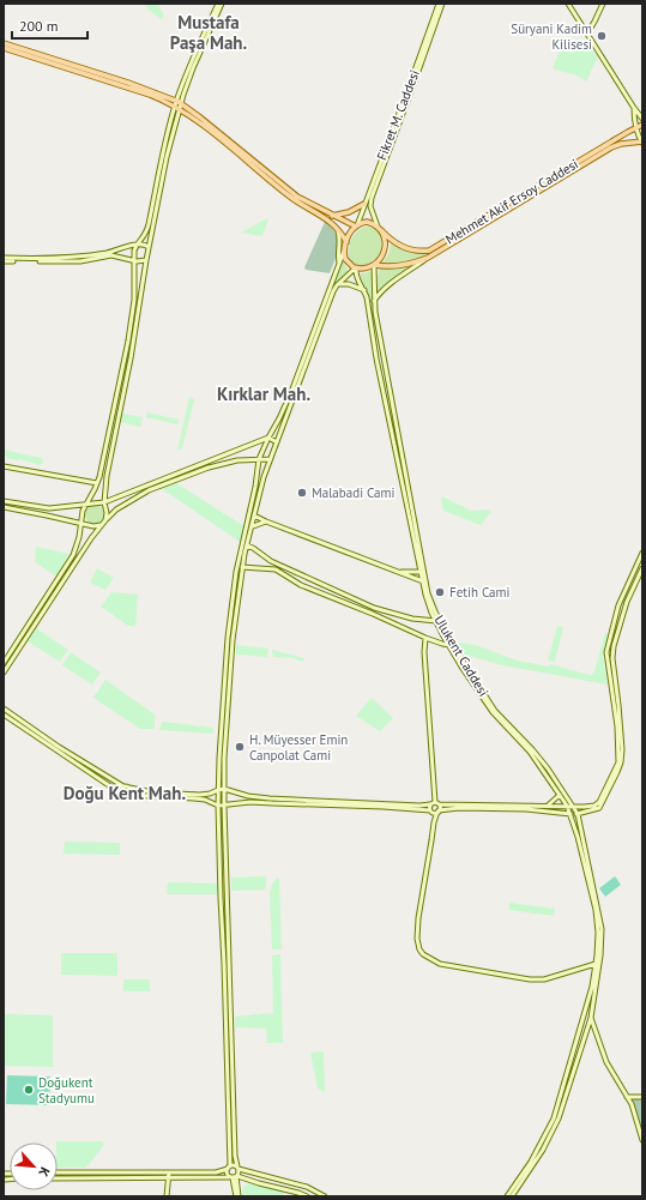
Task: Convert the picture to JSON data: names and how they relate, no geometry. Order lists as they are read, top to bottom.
{
  "streets": {
    "main road": ["Mehmet Akif Ersoy Caddesi"],
    "street": ["Fikret M. Caddesi", "Ulukent Caddesi"]
  },
  "crossings": [
    ["Fikret M. Caddesi", "Mehmet Akif Ersoy Caddesi"],
    ["Fikret M. Caddesi", "Ulukent Caddesi"],
    ["Mehmet Akif Ersoy Caddesi", "Ulukent Caddesi"]
  ],
  "districts": ["Mustafa Paşa Mah.", "Kırklar Mah.", "Doğu Kent Mah."],
  "places": [
    "Süryani Kadim Kilisesi",
    "Malabadi Cami",
    "Fetih Cami",
    "H. Müyesser Emin Canpolat Cami",
    "Doğukent Stadyumu"
  ],
  "scale_bar": "200 m",
  "north": "bottom right"
}
